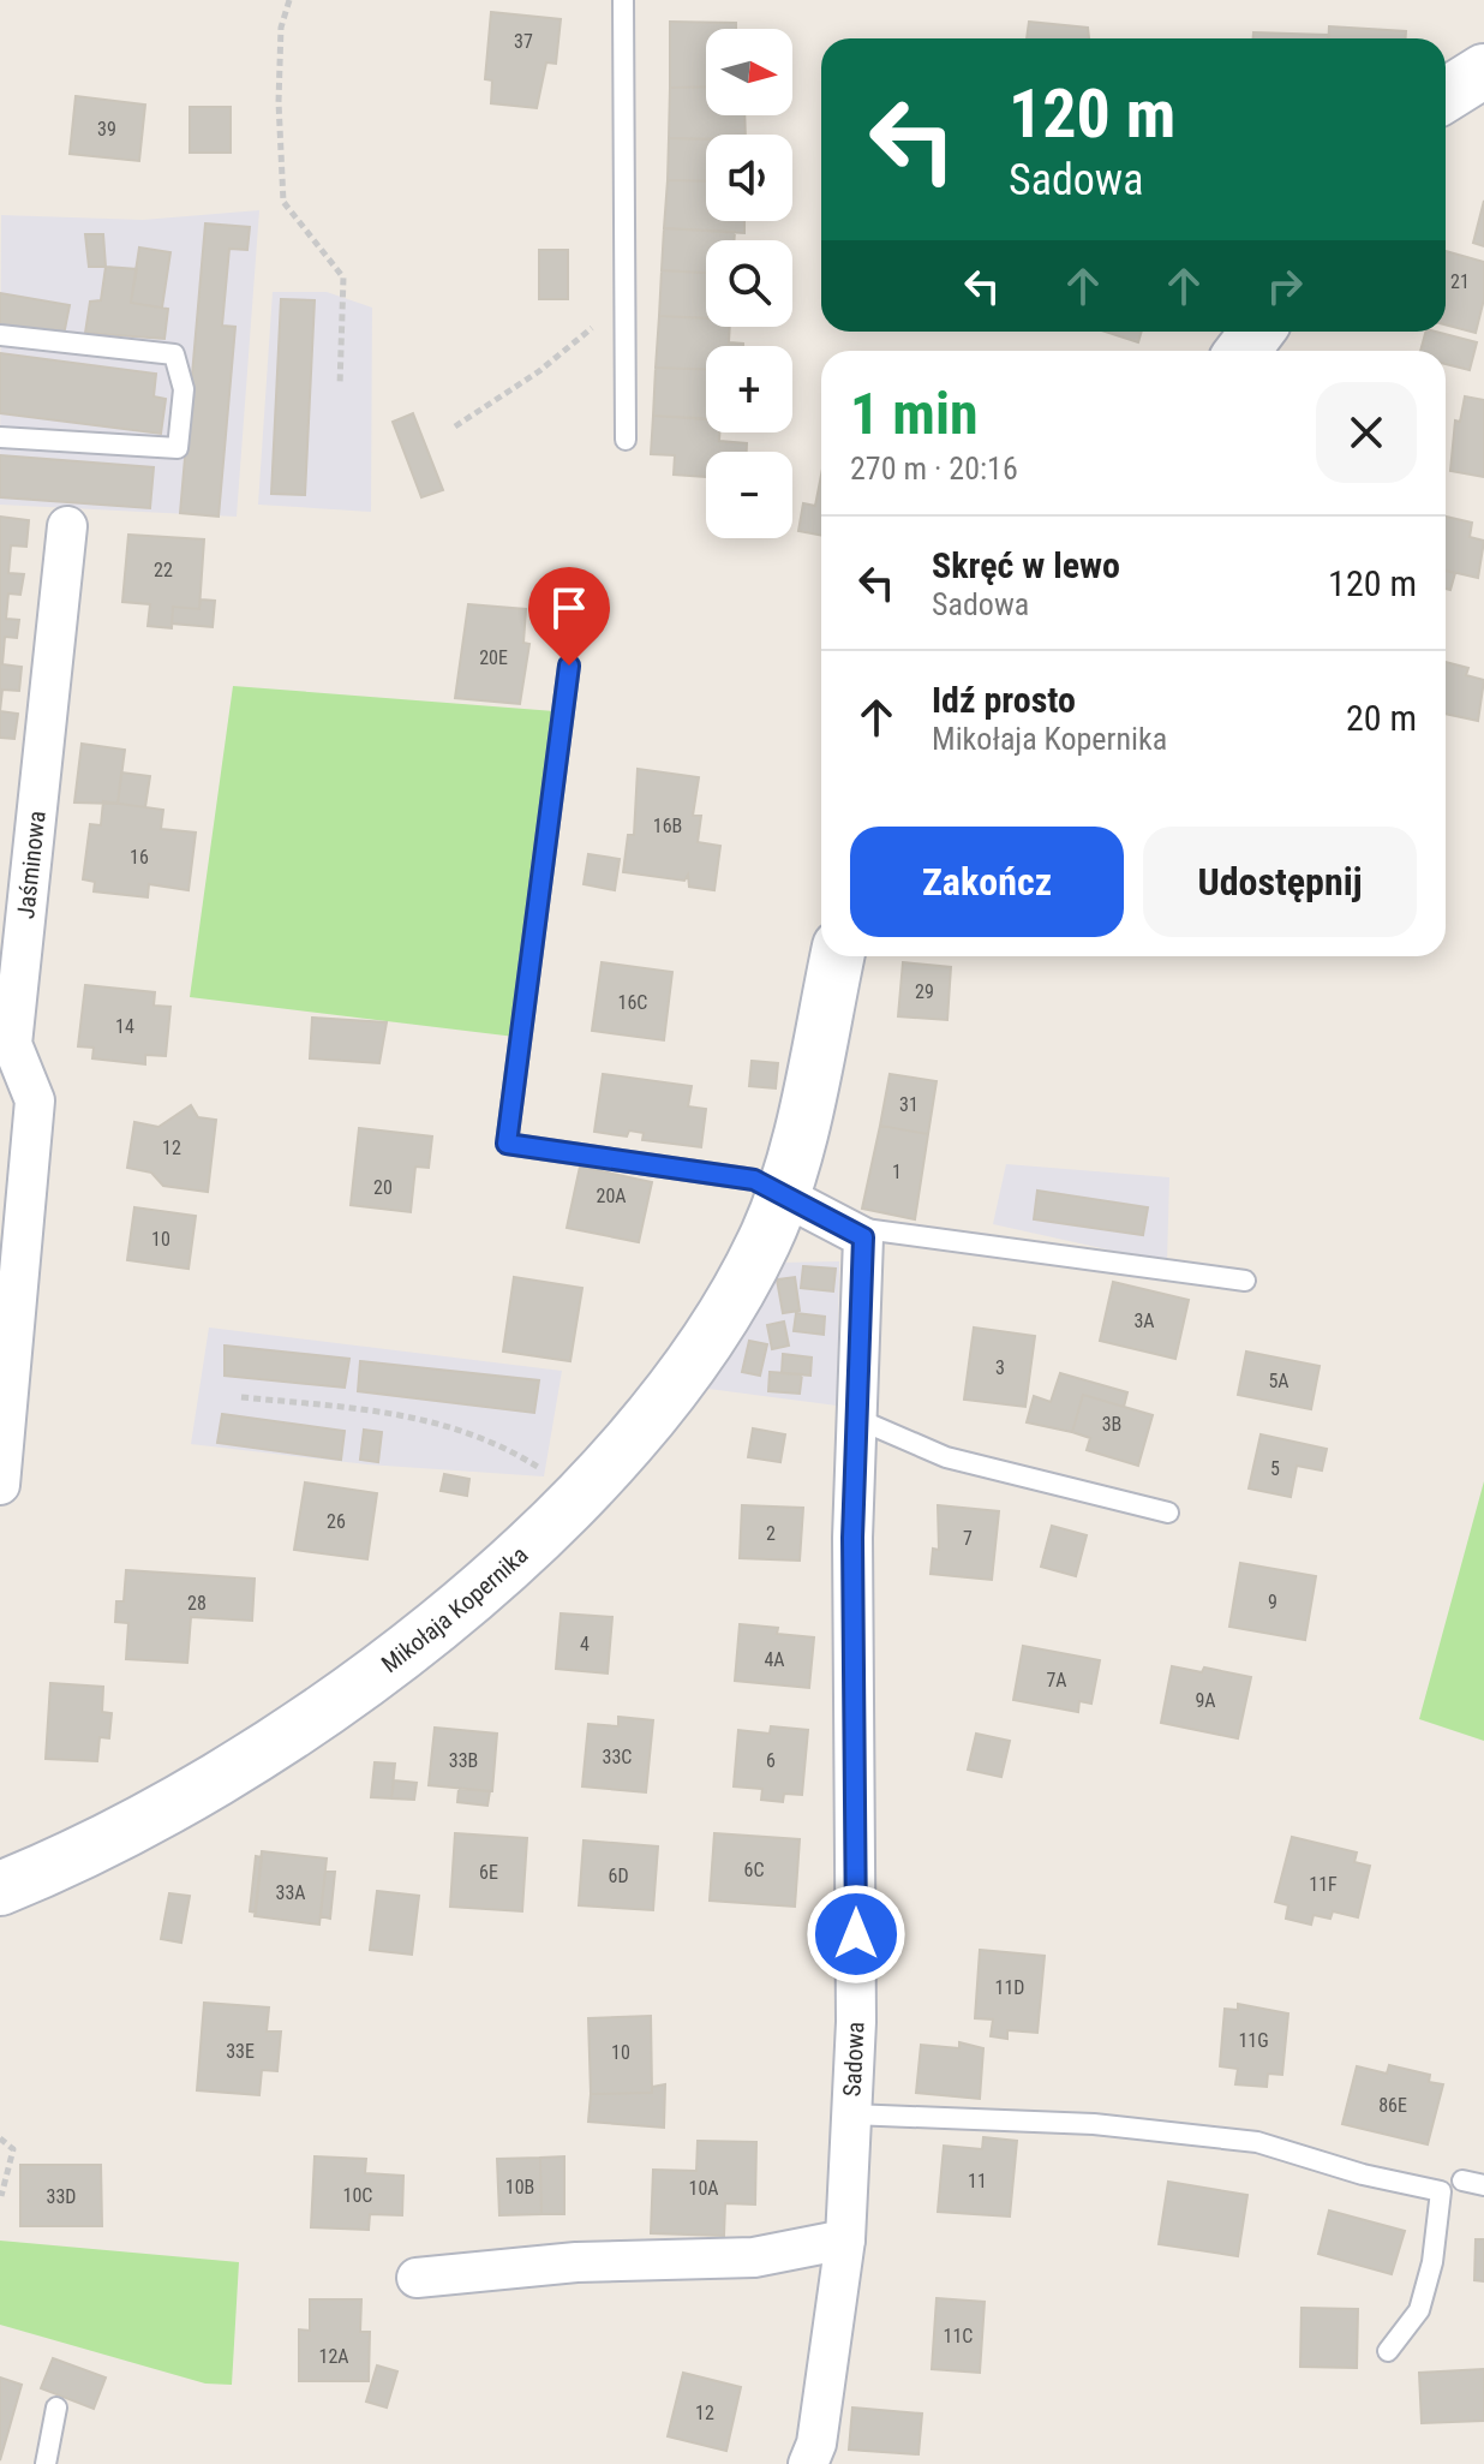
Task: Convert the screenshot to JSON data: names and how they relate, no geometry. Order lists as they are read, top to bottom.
{
  "streets": {
    "street": ["Jaśminowa", "Mikołaja Kopernika", "Sadowa"]
  },
  "crossings": [
    ["Mikołaja Kopernika", "Sadowa"]
  ],
  "house_numbers": [
    "37",
    "39",
    "21",
    "22",
    "20E",
    "16B",
    "16",
    "29",
    "16C",
    "14",
    "31",
    "12",
    "1",
    "20",
    "20A",
    "10",
    "3A",
    "3",
    "5A",
    "3B",
    "5",
    "26",
    "2",
    "7",
    "9",
    "28",
    "4",
    "4A",
    "7A",
    "9A",
    "33C",
    "33B",
    "6",
    "6C",
    "6E",
    "6D",
    "11F",
    "33A",
    "11D",
    "11G",
    "33E",
    "10",
    "86E",
    "11",
    "10B",
    "10A",
    "10C",
    "33D",
    "11C",
    "12A",
    "12"
  ],
  "north": "right",
  "page": {
    "map_buttons": ["+", "−"],
    "turn": ["120 m", "Sadowa"],
    "heading": ["1 min", "270 m · 20:16"],
    "list": [
      {
        "name": "Skręć w lewo",
        "note": "Sadowa",
        "value": "120 m"
      },
      {
        "name": "Idź prosto",
        "note": "Mikołaja Kopernika",
        "value": "20 m"
      }
    ],
    "buttons": ["Zakończ", "Udostępnij"]
  }
}
